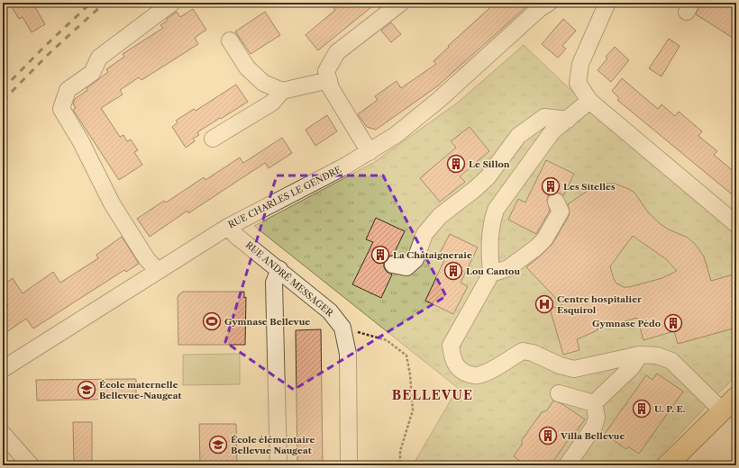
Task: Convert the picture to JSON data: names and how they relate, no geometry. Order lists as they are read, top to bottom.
{
  "streets": {
    "street": ["RUE CHARLES LE GENDRE", "RUE ANDRÉ MESSAGER"]
  },
  "crossings": [
    ["RUE CHARLES LE GENDRE", "RUE ANDRÉ MESSAGER"]
  ],
  "districts": ["BELLEVUE"],
  "places": {
    "building": [
      "Le Sillon",
      "Les Sitelles",
      "La Châtaigneraie",
      "Lou Cantou",
      "Gymnase Pédo",
      "U. P. E.",
      "Villa Bellevue"
    ],
    "hospital": ["Centre hospitalier Esquirol"],
    "sports": ["Gymnase Bellevue"],
    "school or university": ["École maternelle Bellevue-Naugeat", "École élémentaire Bellevue Naugeat"]
  }
}
